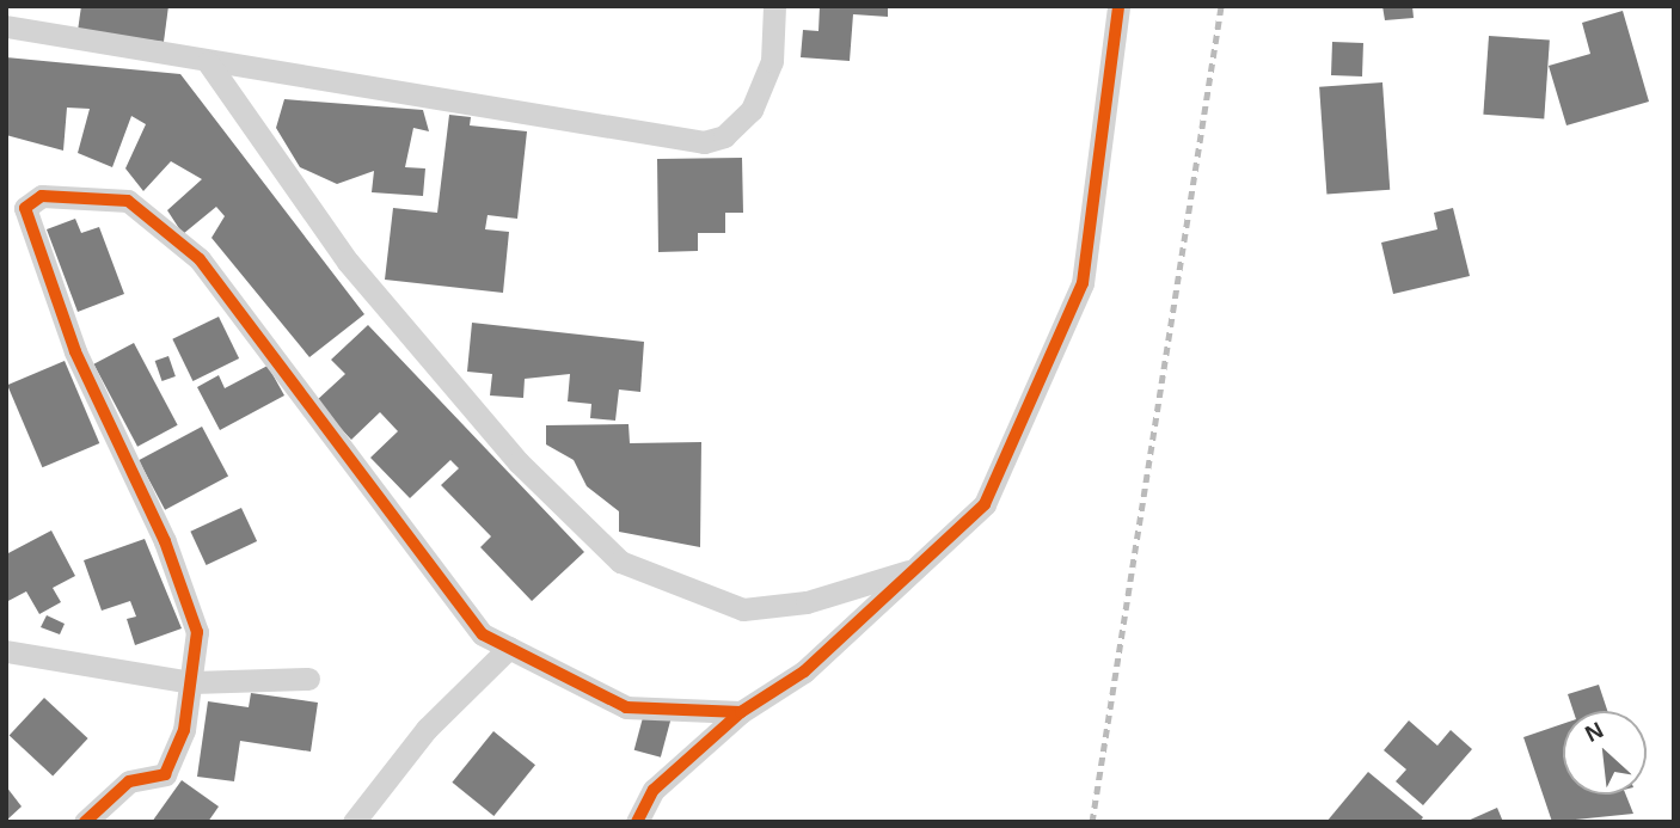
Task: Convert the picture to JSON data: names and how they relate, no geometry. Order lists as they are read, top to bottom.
{
  "north": "top left"
}
